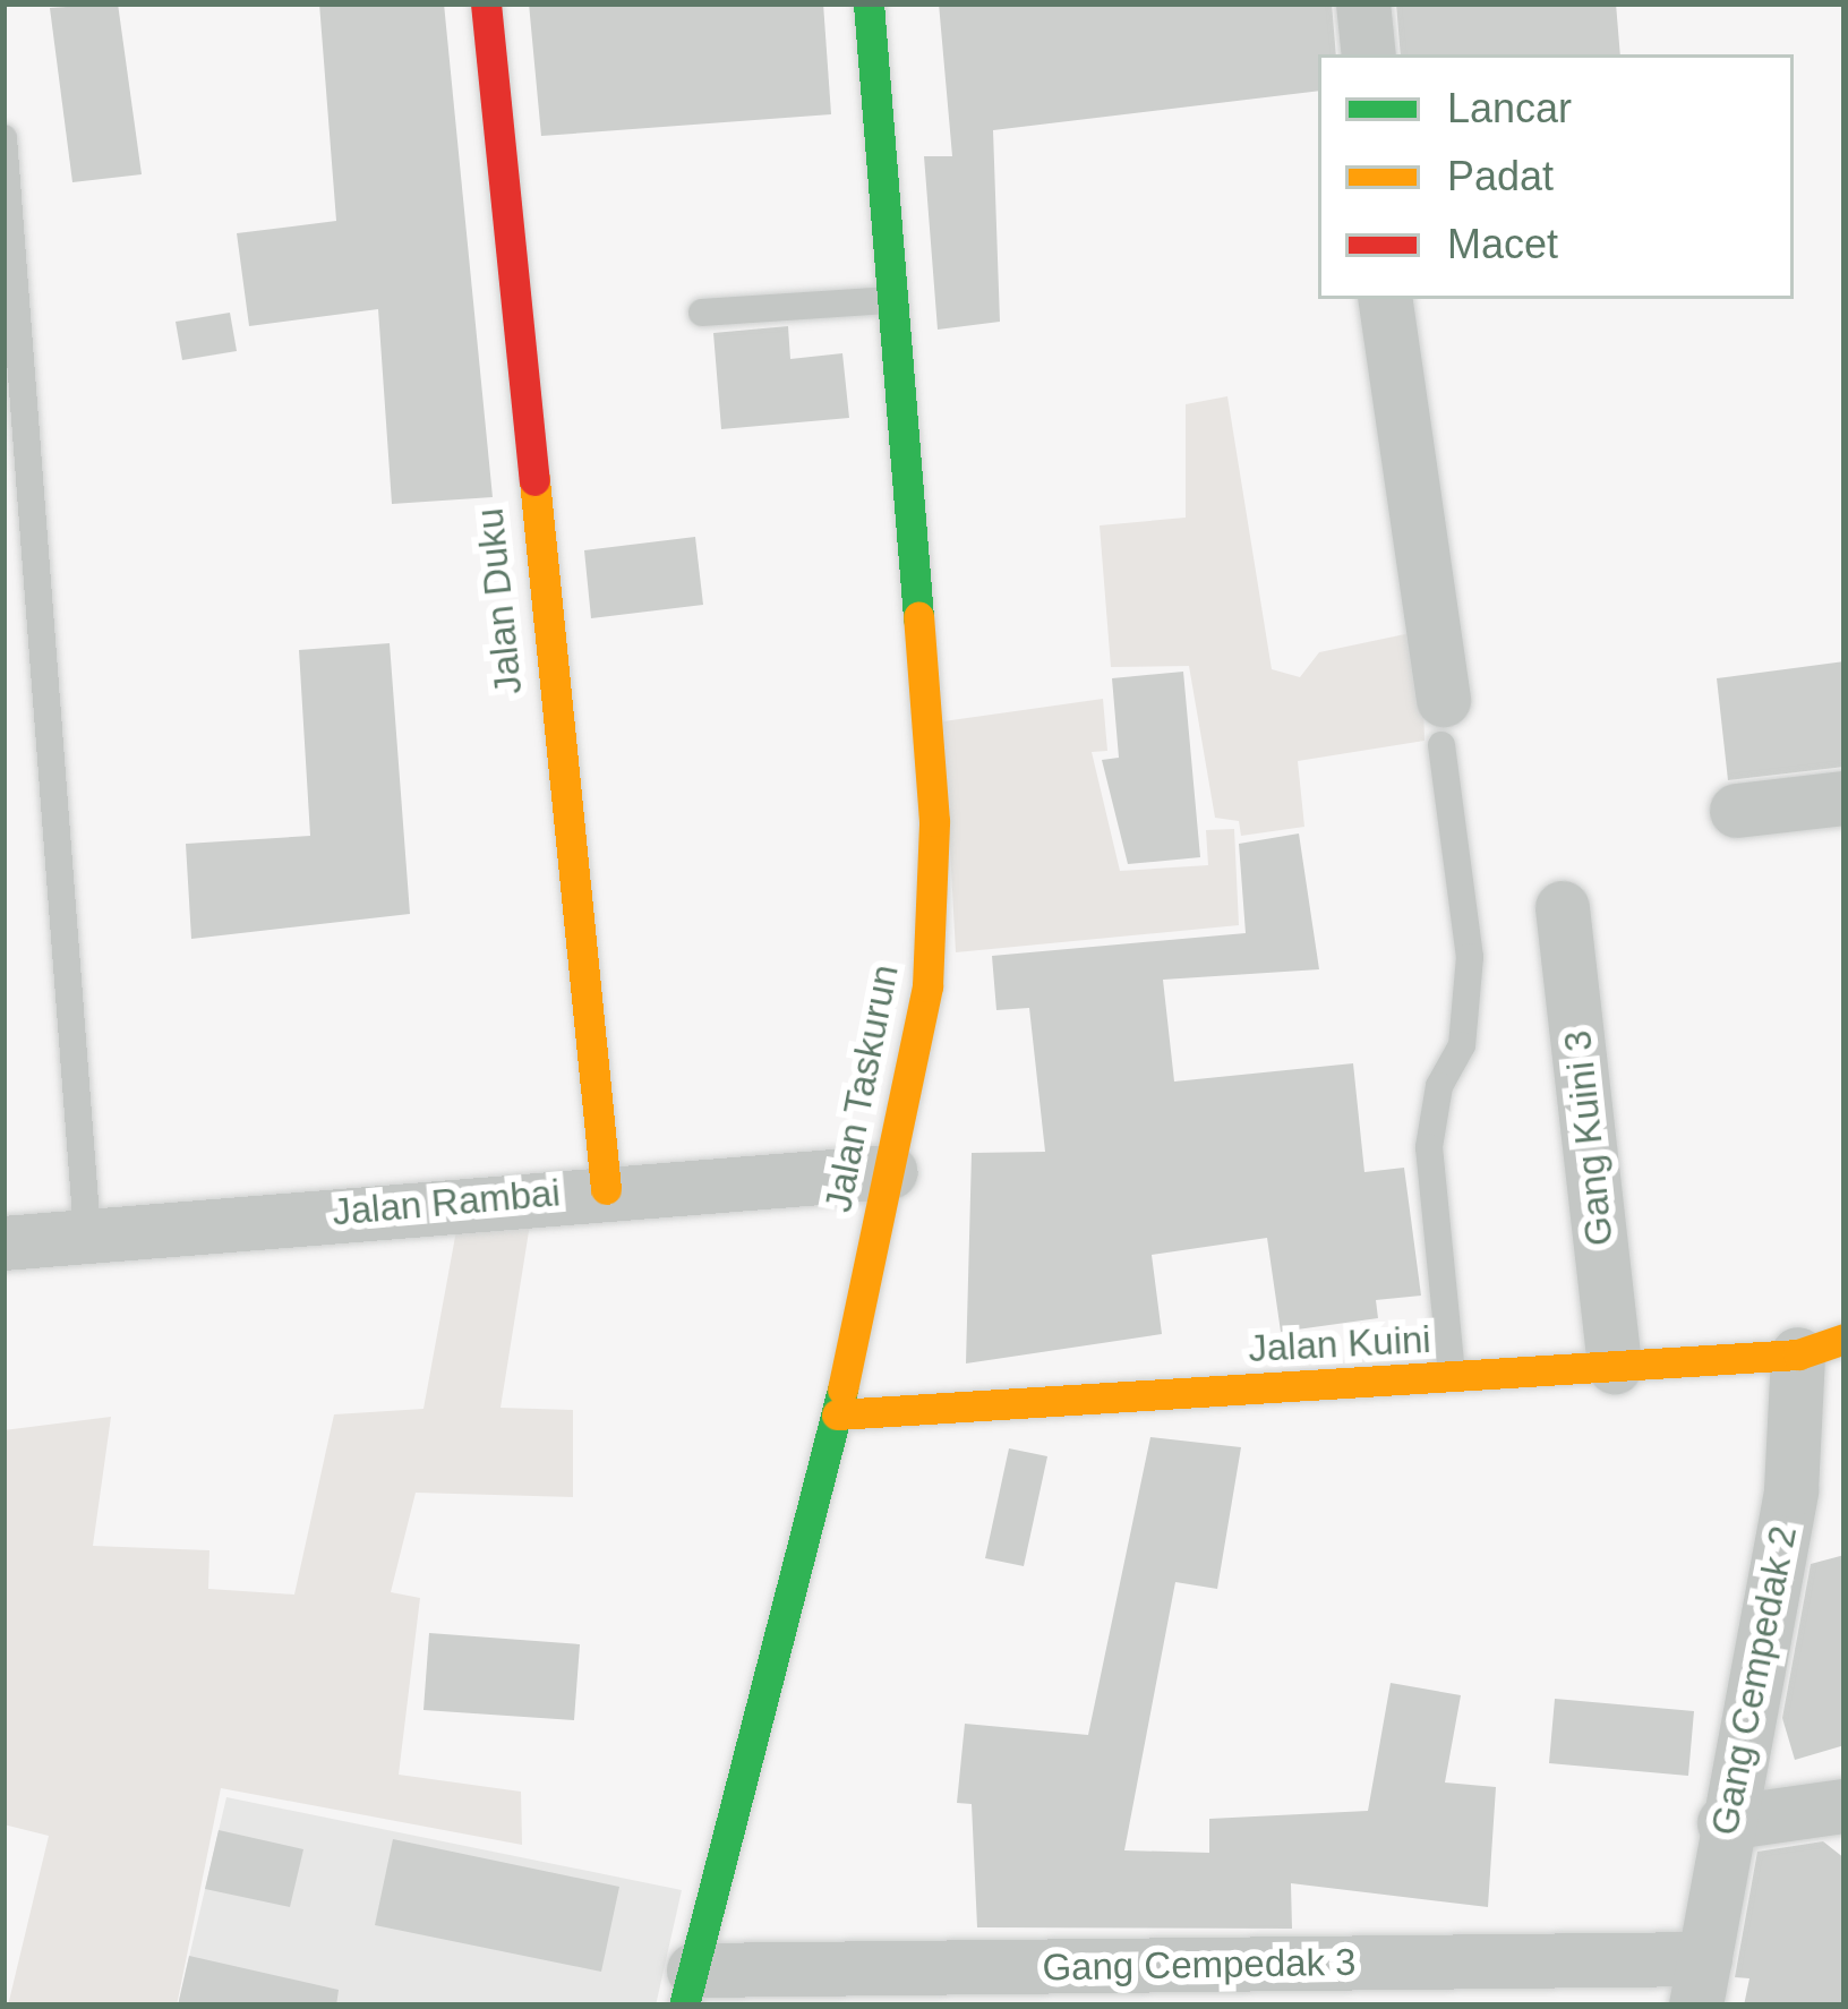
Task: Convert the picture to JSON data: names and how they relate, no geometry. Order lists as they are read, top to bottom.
{
  "streets": {
    "street": [
      "Jalan Duku",
      "Jalan Taskurun",
      "Gang Kuini 3",
      "Jalan Rambai",
      "Jalan Kuini",
      "Gang Cempedak 2",
      "Gang Cempedak 3"
    ]
  },
  "crossings": [
    ["Jalan Duku", "Jalan Rambai"],
    ["Jalan Taskurun", "Jalan Rambai"],
    ["Jalan Taskurun", "Jalan Kuini"],
    ["Jalan Taskurun", "Gang Cempedak 3"],
    ["Gang Kuini 3", "Jalan Kuini"],
    ["Jalan Kuini", "Gang Cempedak 2"],
    ["Gang Cempedak 2", "Gang Cempedak 3"]
  ],
  "legend": ["Lancar", "Padat", "Macet"]
}
